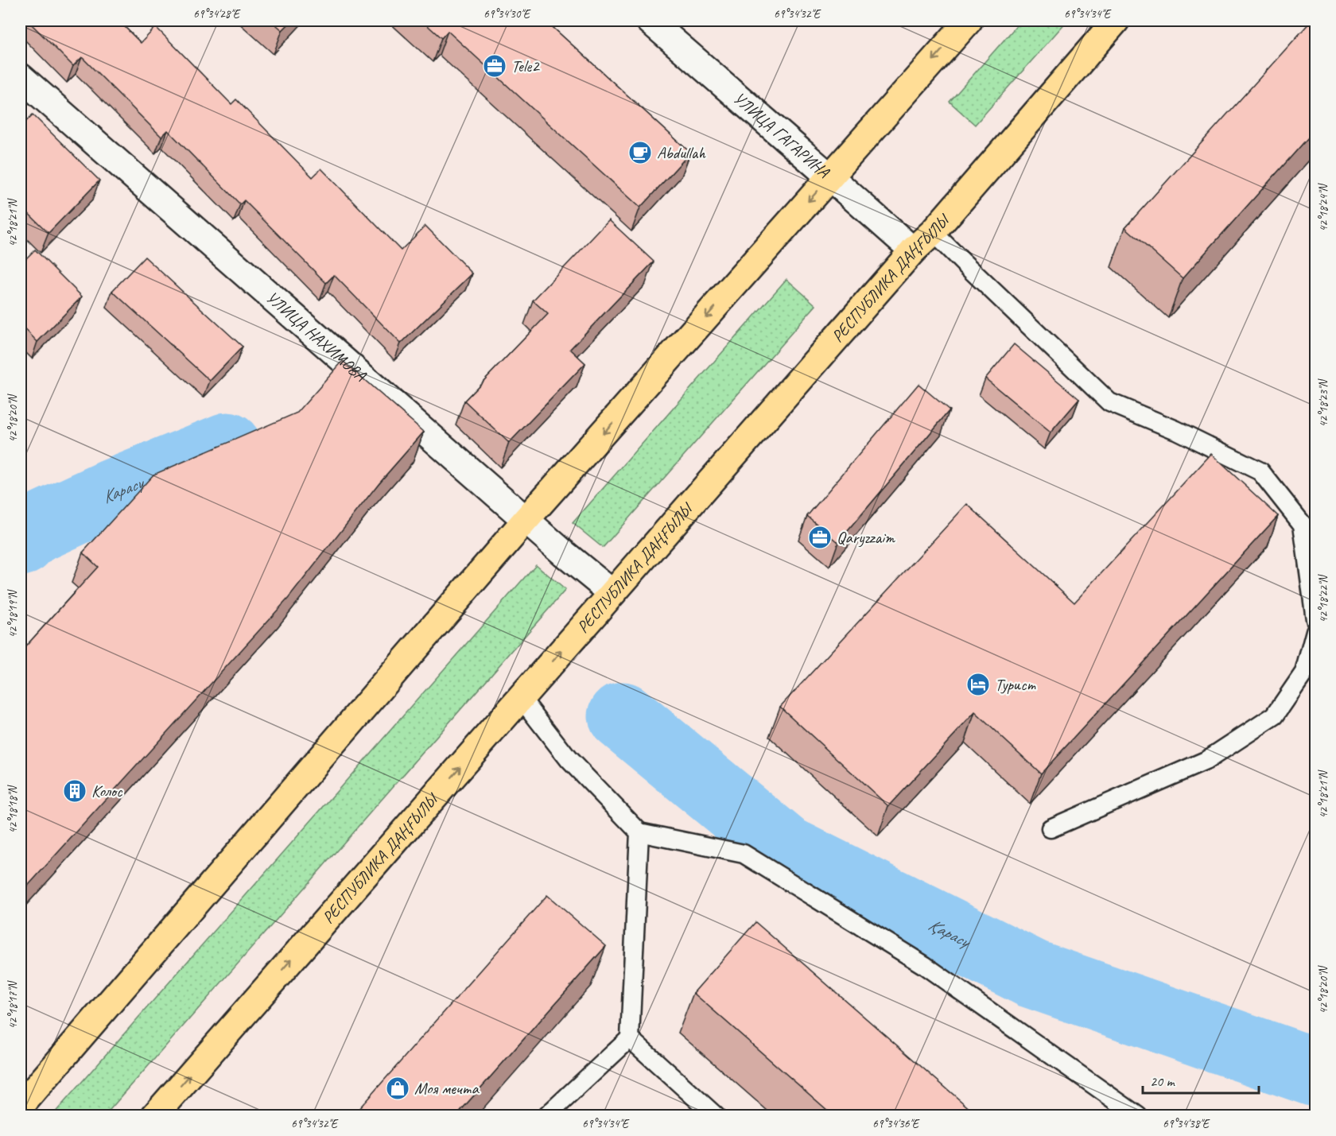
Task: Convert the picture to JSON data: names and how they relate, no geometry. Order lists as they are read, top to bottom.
{
  "streets": {
    "main road": ["РЕСПУБЛИКА ДАҢҒЫЛЫ"],
    "street": ["УЛИЦА ГАГАРИНА", "УЛИЦА НАХИМОВА"]
  },
  "crossings": [
    ["УЛИЦА ГАГАРИНА", "РЕСПУБЛИКА ДАҢҒЫЛЫ"],
    ["РЕСПУБЛИКА ДАҢҒЫЛЫ", "УЛИЦА НАХИМОВА"]
  ],
  "water": ["Карасу", "Қарасу"],
  "places": {
    "office": ["Tele2", "Qaryzzaim"],
    "cafe": ["Аbdullah"],
    "hotel": ["Турист"],
    "building": ["Колос"],
    "shop": ["Моя мечта"]
  },
  "scale_bar": "20 m",
  "coordinates": [
    "69°34'28\"E",
    "69°34'30\"E",
    "69°34'32\"E",
    "69°34'34\"E",
    "42°18'24\"N",
    "42°18'21\"N",
    "42°18'23\"N",
    "42°18'20\"N",
    "42°18'22\"N",
    "42°18'19\"N",
    "42°18'18\"N",
    "42°18'17\"N",
    "69°34'36\"E",
    "69°34'38\"E"
  ]
}
